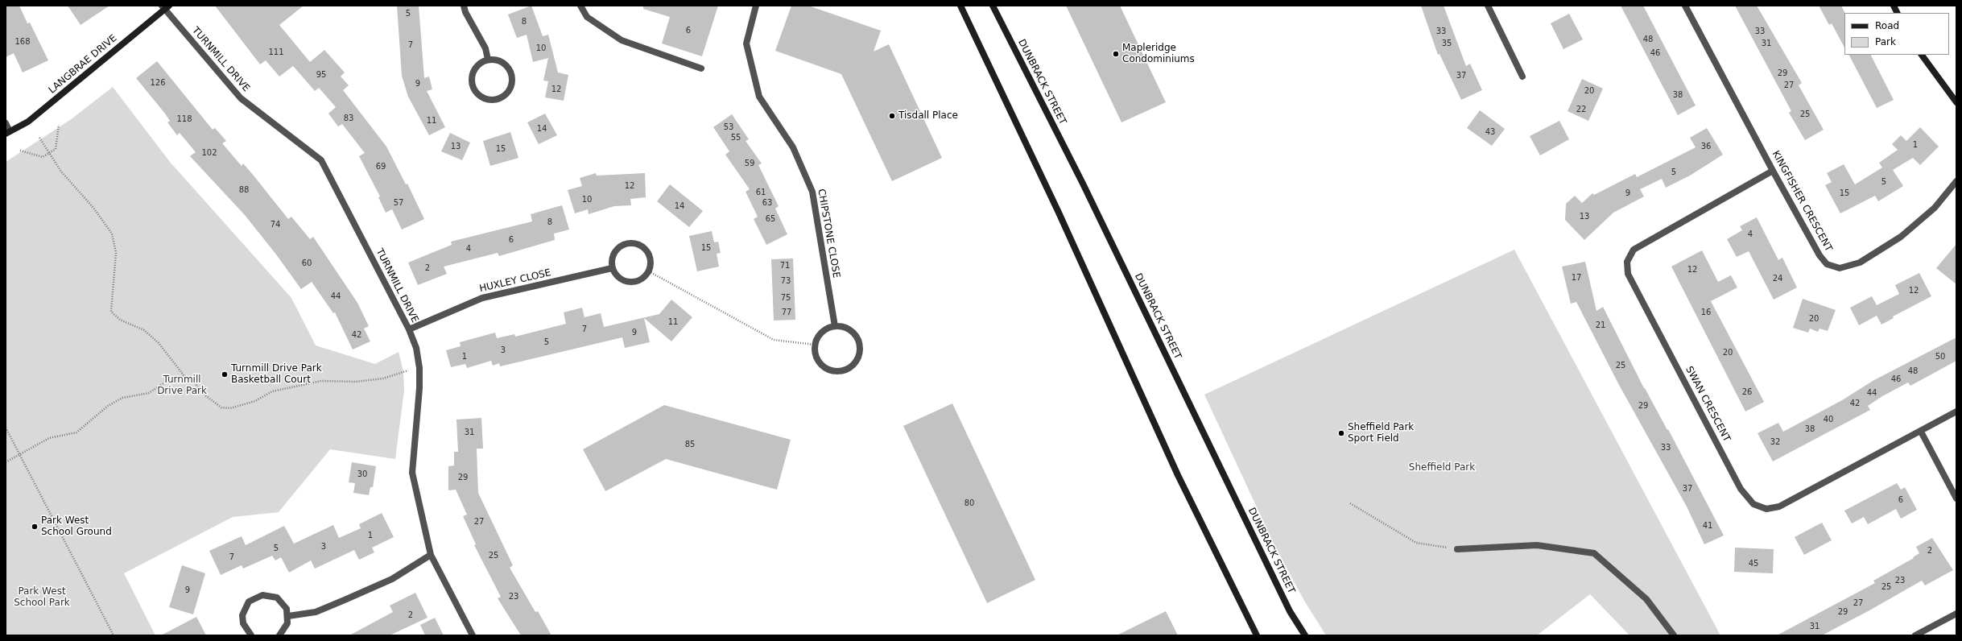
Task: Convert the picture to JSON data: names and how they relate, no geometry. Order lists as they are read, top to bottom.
{
  "streets": {
    "main road": ["LANGBRAE DRIVE", "DUNBRACK STREET"],
    "street": [
      "TURNMILL DRIVE",
      "KINGFISHER CRESCENT",
      "CHIPSTONE CLOSE",
      "HUXLEY CLOSE",
      "SWAN CRESCENT"
    ]
  },
  "crossings": [
    ["TURNMILL DRIVE", "LANGBRAE DRIVE"],
    ["TURNMILL DRIVE", "HUXLEY CLOSE"],
    ["KINGFISHER CRESCENT", "SWAN CRESCENT"]
  ],
  "parks": ["Turnmill Drive Park", "Sheffield Park", "Park West School Park"],
  "places": [
    "Mapleridge Condominiums",
    "Tisdall Place",
    "Turnmill Drive Park Basketball Court",
    "Sheffield Park Sport Field",
    "Park West School Ground"
  ],
  "house_numbers": [
    "5",
    "8",
    "6",
    "33",
    "33",
    "48",
    "168",
    "35",
    "31",
    "7",
    "10",
    "111",
    "46",
    "29",
    "95",
    "37",
    "126",
    "9",
    "27",
    "12",
    "20",
    "38",
    "22",
    "25",
    "83",
    "118",
    "11",
    "53",
    "14",
    "43",
    "55",
    "1",
    "13",
    "36",
    "15",
    "102",
    "59",
    "69",
    "5",
    "5",
    "12",
    "88",
    "61",
    "9",
    "15",
    "10",
    "57",
    "63",
    "14",
    "13",
    "65",
    "8",
    "74",
    "4",
    "6",
    "15",
    "4",
    "60",
    "71",
    "2",
    "12",
    "17",
    "24",
    "73",
    "12",
    "44",
    "75",
    "77",
    "16",
    "20",
    "11",
    "21",
    "7",
    "9",
    "42",
    "5",
    "3",
    "20",
    "1",
    "50",
    "25",
    "48",
    "46",
    "26",
    "44",
    "42",
    "29",
    "40",
    "38",
    "31",
    "32",
    "85",
    "33",
    "30",
    "29",
    "37",
    "6",
    "80",
    "27",
    "41",
    "1",
    "3",
    "5",
    "2",
    "25",
    "7",
    "45",
    "23",
    "25",
    "9",
    "23",
    "27",
    "29",
    "2",
    "31"
  ],
  "legend": ["Road", "Park"]
}
